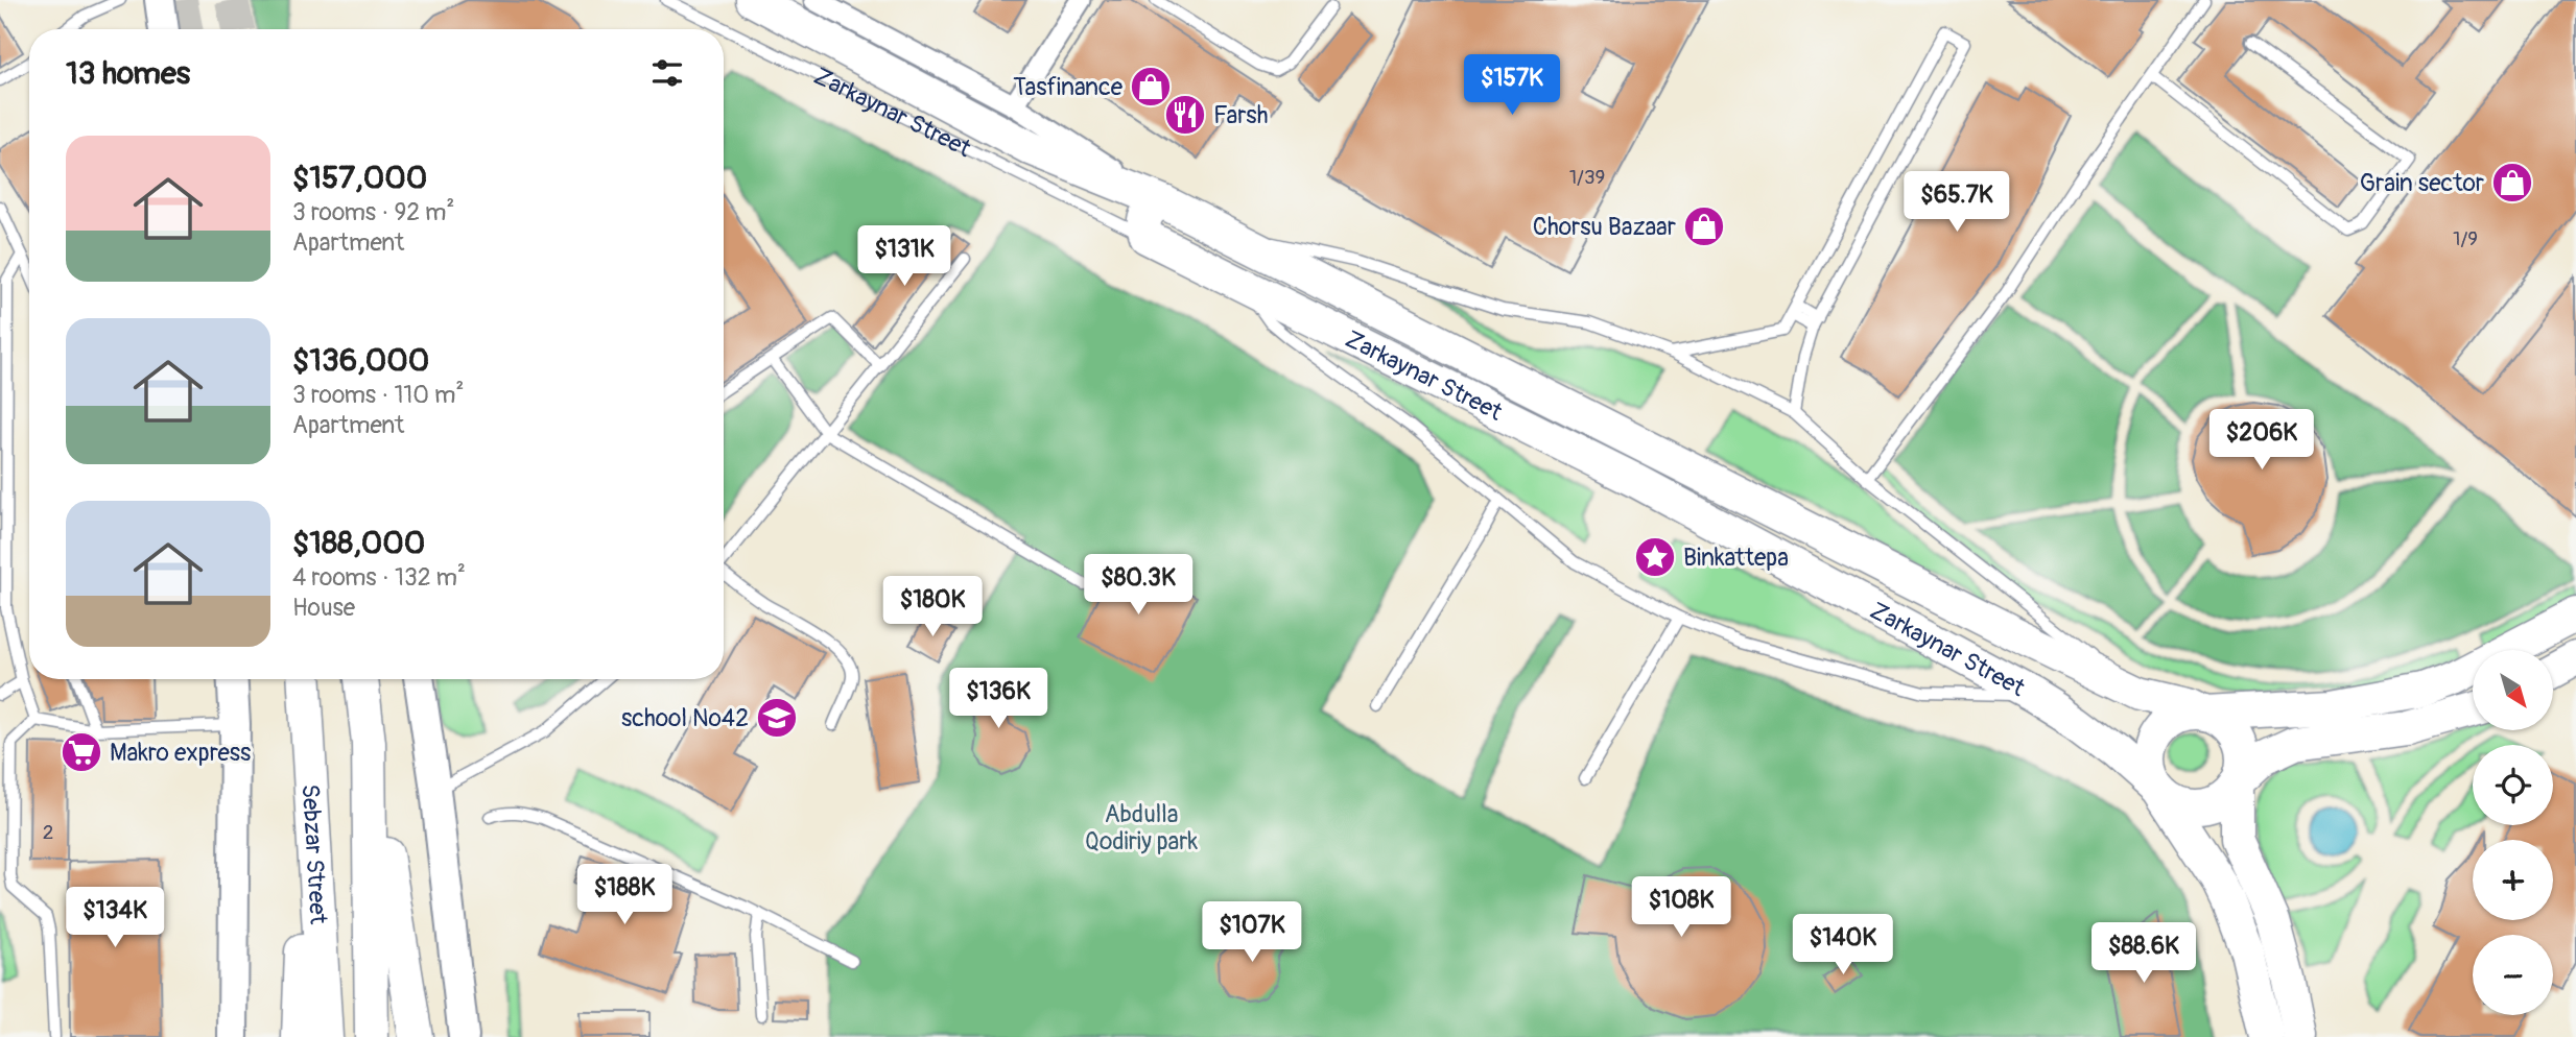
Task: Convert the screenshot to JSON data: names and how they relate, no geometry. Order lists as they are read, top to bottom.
{
  "streets": {
    "main road": ["Zarkaynar Street", "Sebzar Street"]
  },
  "parks": ["Abdulla Qodiriy park"],
  "places": {
    "shop": ["Tasfinance", "Grain sector", "Chorsu Bazaar"],
    "restaurant": ["Farsh"],
    "place": ["Binkattepa"],
    "school or university": ["school №42"],
    "supermarket": ["Makro express"]
  },
  "house_numbers": ["1/39", "1/9", "2"],
  "north": "bottom right",
  "page": {
    "heading": "13 homes",
    "price": [
      "$157K",
      "$65.7K",
      "$131K",
      "$206K",
      "$80.3K",
      "$180K",
      "$136K",
      "$188K",
      "$108K",
      "$134K",
      "$107K",
      "$140K",
      "$88.6K"
    ],
    "list": [
      {
        "name": "$157,000",
        "note": "3 rooms · 92 m² · Apartment"
      },
      {
        "name": "$136,000",
        "note": "3 rooms · 110 m² · Apartment"
      },
      {
        "name": "$188,000",
        "note": "4 rooms · 132 m² · House"
      }
    ],
    "map_buttons": ["+", "−"]
  }
}
